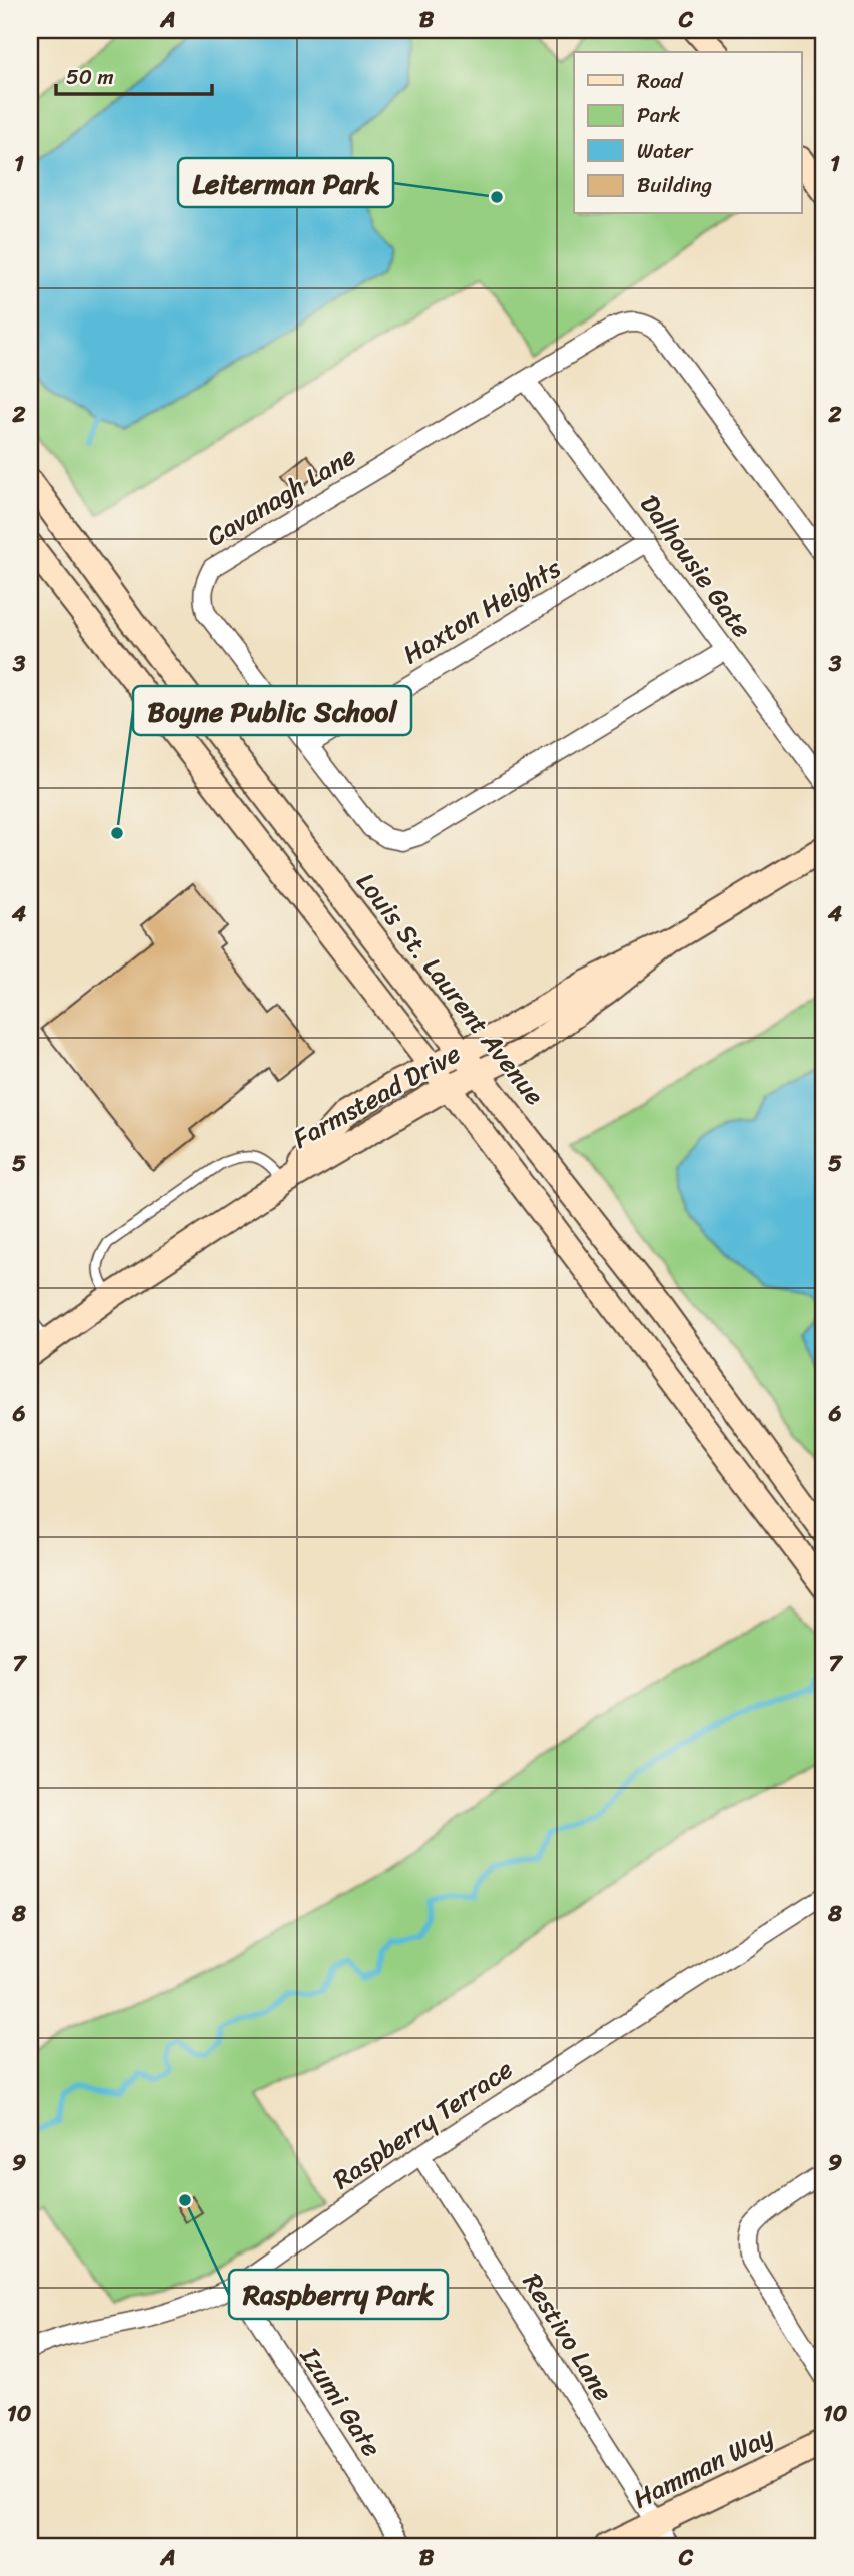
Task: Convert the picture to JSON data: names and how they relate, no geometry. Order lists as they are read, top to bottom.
{
  "streets": {
    "main road": ["Louis St. Laurent Avenue", "Farmstead Drive", "Hamman Way"],
    "street": [
      "Cavanagh Lane",
      "Dalhousie Gate",
      "Haxton Heights",
      "Raspberry Terrace",
      "Restivo Lane",
      "Izumi Gate"
    ]
  },
  "crossings": [
    ["Cavanagh Lane", "Dalhousie Gate"],
    ["Cavanagh Lane", "Haxton Heights"],
    ["Dalhousie Gate", "Haxton Heights"],
    ["Louis St. Laurent Avenue", "Farmstead Drive"],
    ["Raspberry Terrace", "Restivo Lane"],
    ["Raspberry Terrace", "Izumi Gate"],
    ["Restivo Lane", "Hamman Way"]
  ],
  "places": ["Leiterman Park", "Boyne Public School", "Raspberry Park"],
  "legend": [
    "Road",
    "Park",
    "Water",
    "Building"
  ],
  "scale_bar": "50 m",
  "grid": {
    "columns": ["A", "B", "C"],
    "rows": [
      "1",
      "2",
      "3",
      "4",
      "5",
      "6",
      "7",
      "8",
      "9",
      "10"
    ]
  }
}
